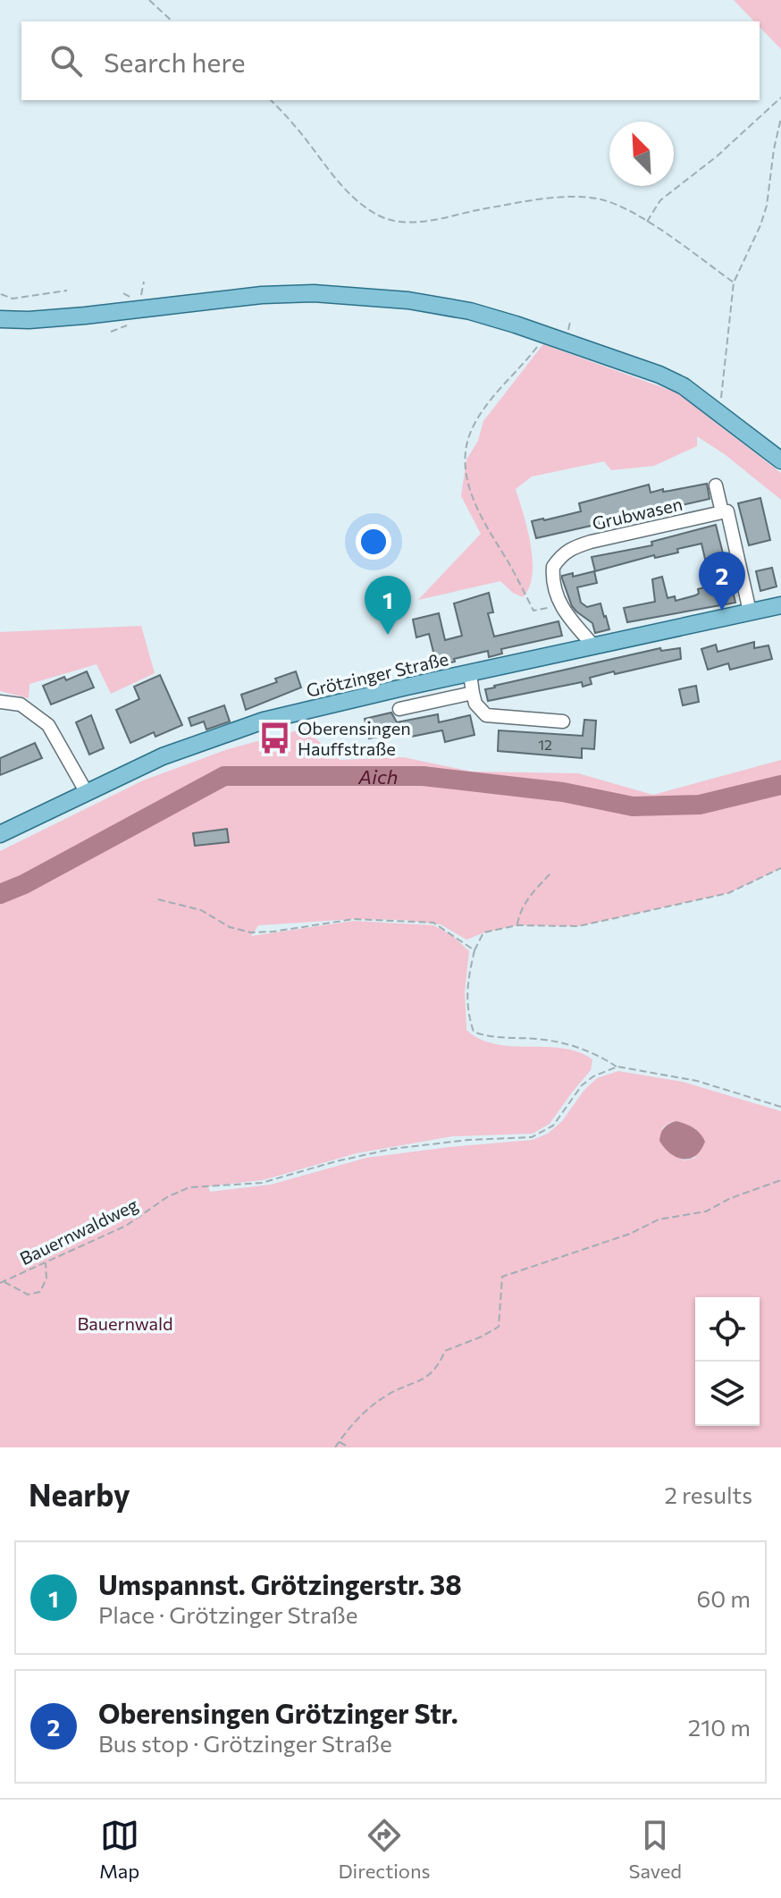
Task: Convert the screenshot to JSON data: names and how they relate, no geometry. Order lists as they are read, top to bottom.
{
  "streets": {
    "main road": ["Grötzinger Straße"],
    "street": ["Grubwasen"],
    "path": ["Bauernwaldweg"]
  },
  "water": ["Aich"],
  "parks": ["Bauernwald"],
  "places": {
    "bus stop": ["Oberensingen Hauffstraße"]
  },
  "house_numbers": ["12"],
  "north": "top left",
  "page": {
    "search": "Search here",
    "pins": ["2", "1"],
    "heading": ["Nearby", "2 results"],
    "list": [
      {
        "mark": "1",
        "name": "Umspannst. Grötzingerstr. 38",
        "note": "Place · Grötzinger Straße",
        "value": "60 m"
      },
      {
        "mark": "2",
        "name": "Oberensingen Grötzinger Str.",
        "note": "Bus stop · Grötzinger Straße",
        "value": "210 m"
      }
    ],
    "nav": ["Map", "Directions", "Saved"]
  }
}
